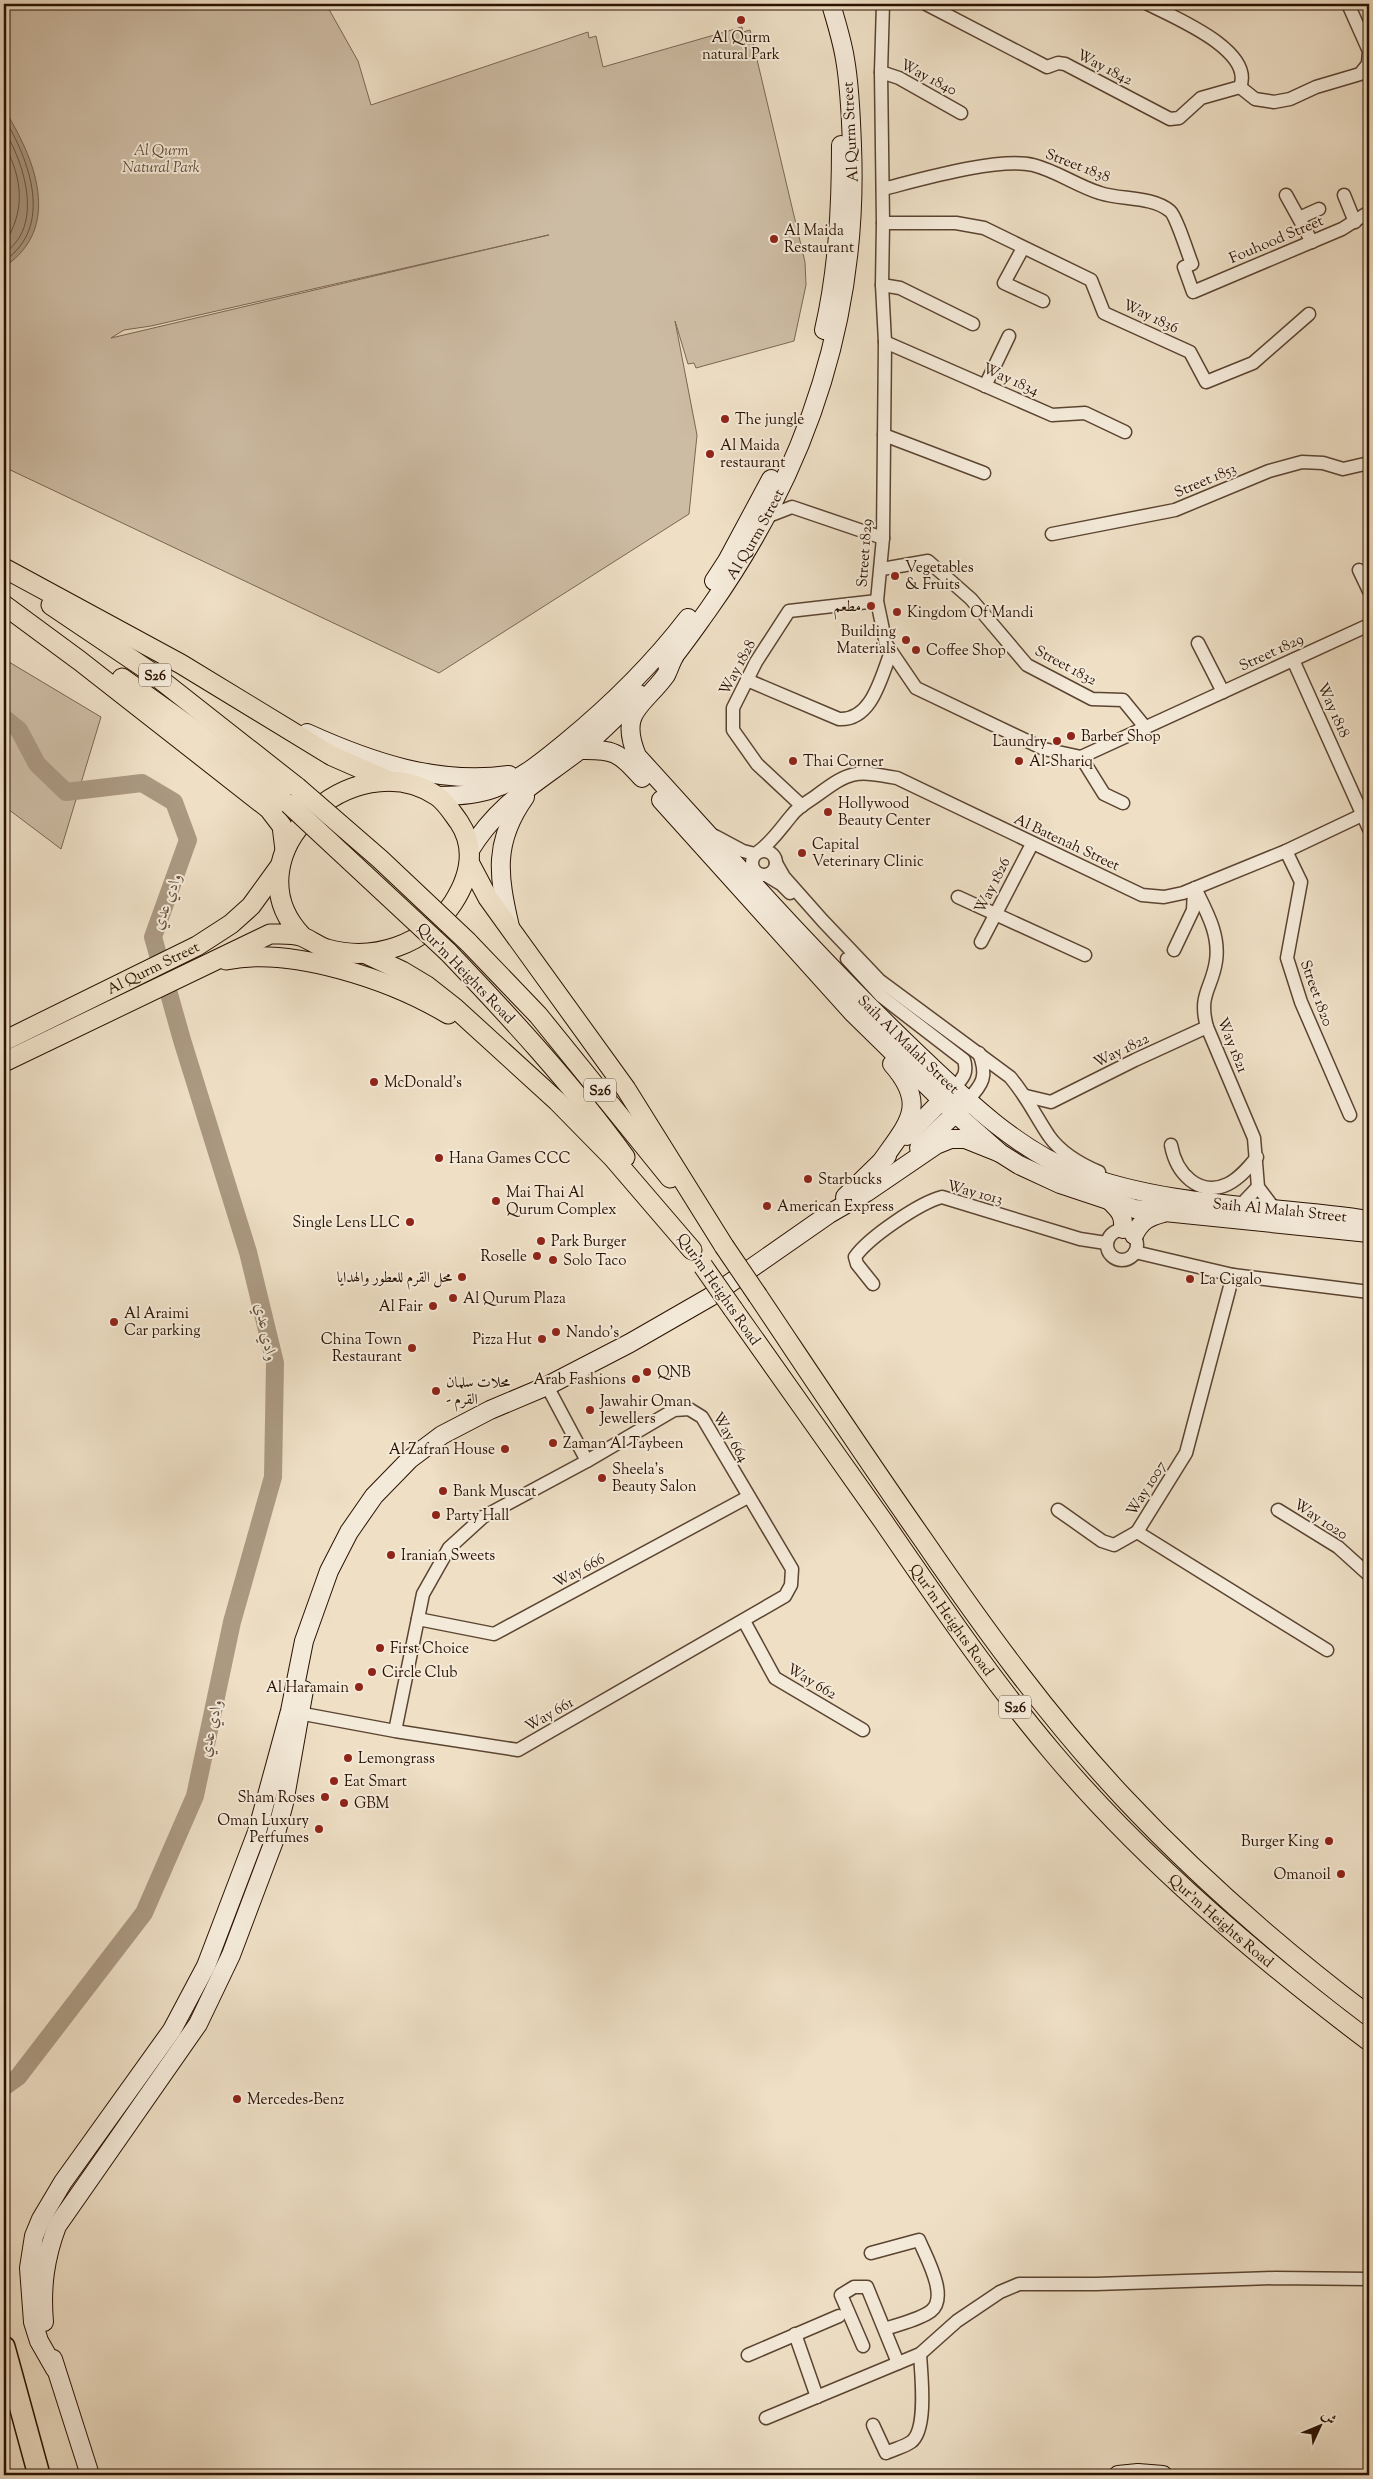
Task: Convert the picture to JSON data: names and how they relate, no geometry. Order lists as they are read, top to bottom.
{
  "streets": {
    "main road": ["Al Qurm Street", "S26", "Qur'm Heights Road"],
    "street": [
      "Way 1842",
      "Way 1840",
      "Street 1838",
      "Fouhood Street",
      "Way 1836",
      "Way 1834",
      "Street 1853",
      "Street 1829",
      "Street 1832",
      "Way 1828",
      "Way 1818",
      "Al Batenah Street",
      "Way 1826",
      "Street 1820",
      "Saih Al Malah Street",
      "Way 1821",
      "Way 1822",
      "Way 1013",
      "Way 664",
      "Way 1007",
      "Way 1020",
      "Way 666",
      "Way 662",
      "Way 661"
    ]
  },
  "crossings": [
    ["Way 1840", "Street 1829"],
    ["Al Qurm Street", "Saih Al Malah Street"],
    ["Street 1838", "Fouhood Street"],
    ["Street 1838", "Street 1829"],
    ["Way 1836", "Street 1829"],
    ["Way 1834", "Street 1829"],
    ["Street 1829", "Street 1832"],
    ["Street 1829", "Way 1828"],
    ["Street 1829", "Way 1818"],
    ["Way 1828", "Al Batenah Street"],
    ["Way 1818", "Al Batenah Street"],
    ["Al Batenah Street", "Way 1826"],
    ["Al Batenah Street", "Street 1820"],
    ["Al Batenah Street", "Way 1821"],
    ["Way 1821", "Way 1822"],
    ["Way 664", "Way 666"],
    ["Way 664", "Way 661"],
    ["Way 662", "Way 661"]
  ],
  "water": ["وادي عدي"],
  "parks": ["Al Qurm Natural Park"],
  "places": [
    "Al Qurm natural Park",
    "Al Maida Restaurant",
    "The jungle",
    "Al Maida restaurant",
    "Vegetables & Fruits",
    "مطعم",
    "Kingdom Of Mandi",
    "Building Materials",
    "Coffee Shop",
    "Barber Shop",
    "Laundry",
    "Thai Corner",
    "Al-Shariq",
    "Hollywood Beauty Center",
    "Capital Veterinary Clinic",
    "McDonald's",
    "Hana Games CCC",
    "Starbucks",
    "Mai Thai Al Qurum Complex",
    "American Express",
    "Single Lens LLC",
    "Park Burger",
    "Roselle",
    "Solo Taco",
    "محل القرم للعطور والهدايا",
    "La Cigalo",
    "Al Qurum Plaza",
    "Al Fair",
    "Al Araimi Car parking",
    "Nando's",
    "Pizza Hut",
    "China Town Restaurant",
    "QNB",
    "Arab Fashions",
    "محلات سلمان - القرم",
    "Jawahir Oman Jewellers",
    "Zaman Al Taybeen",
    "Al Zafran House",
    "Sheela's Beauty Salon",
    "Bank Muscat",
    "Party Hall",
    "Iranian Sweets",
    "First Choice",
    "Circle Club",
    "Al Haramain",
    "Lemongrass",
    "Eat Smart",
    "Sham Roses",
    "GBM",
    "Oman Luxury Perfumes",
    "Burger King",
    "Omanoil",
    "Mercedes-Benz"
  ],
  "north": "top right"
}
